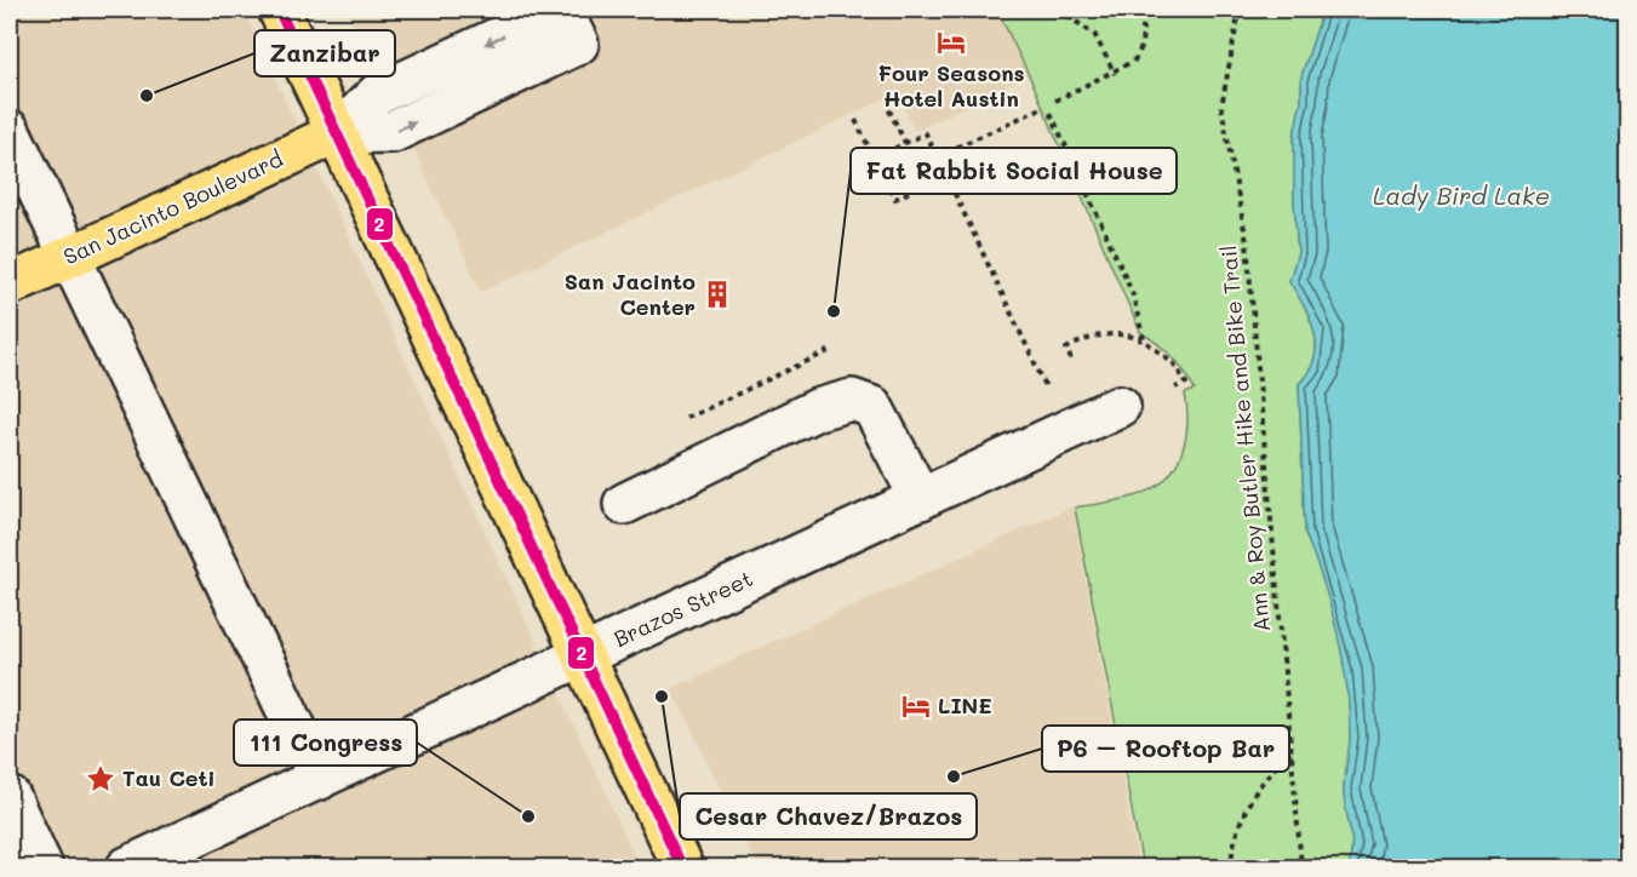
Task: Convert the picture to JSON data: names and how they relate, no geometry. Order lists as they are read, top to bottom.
{
  "streets": {
    "main road": ["San Jacinto Boulevard"],
    "street": ["Brazos Street"],
    "path": ["Ann & Roy Butler Hike and Bike Trail"]
  },
  "water": ["Lady Bird Lake"],
  "places": {
    "hotel": ["Four Seasons Hotel Austin", "LINE"],
    "other": [
      "Zanzibar",
      "Fat Rabbit Social House",
      "Cesar Chavez/Brazos",
      "P6 – Rooftop Bar",
      "111 Congress"
    ],
    "building": ["San Jacinto Center"],
    "place": ["Tau Ceti"]
  },
  "lines": ["transit line 2"]
}
